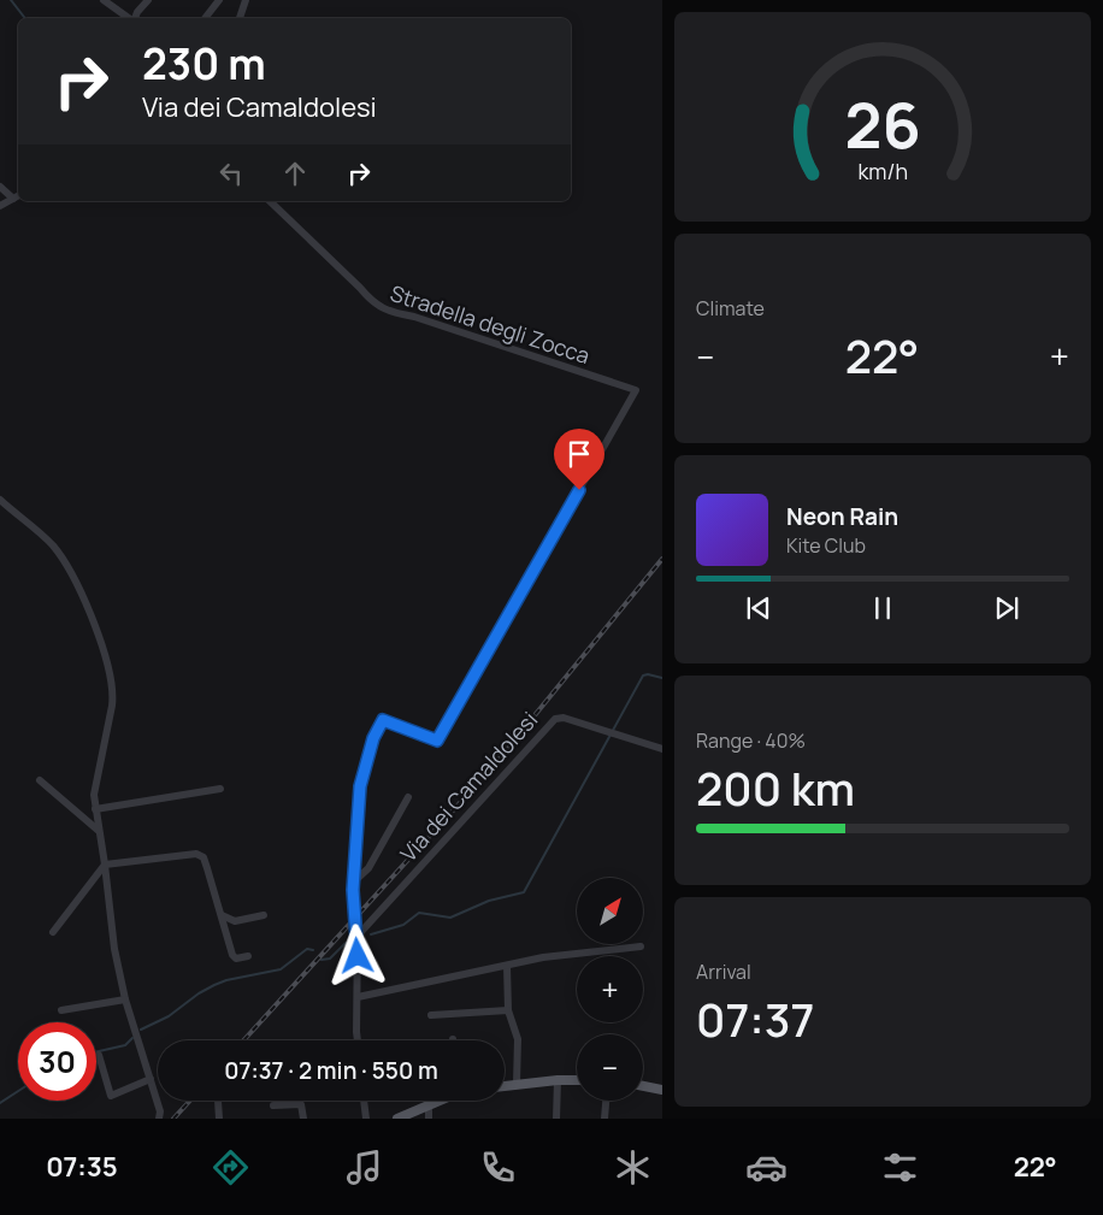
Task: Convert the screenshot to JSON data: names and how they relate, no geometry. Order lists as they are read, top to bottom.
{
  "streets": {
    "street": ["Stradella degli Zocca", "Via dei Camaldolesi"]
  },
  "crossings": [
    ["Stradella degli Zocca", "Via dei Camaldolesi"]
  ],
  "north": "top right",
  "page": {
    "turn": ["230 m", "Via dei Camaldolesi"],
    "tile": [
      "Climate",
      ["Range · 40%", "200 km"],
      ["Arrival", "07:37"]
    ],
    "heat": ["−", "22°", "+"],
    "song": ["Neon Rain", "Kite Club"],
    "map_buttons": ["+", "−"],
    "limit": "30",
    "trip": "07:37 · 2 min · 550 m",
    "tabs": ["07:35", "22°"],
    "gauge": ["26", "km/h"]
  }
}
